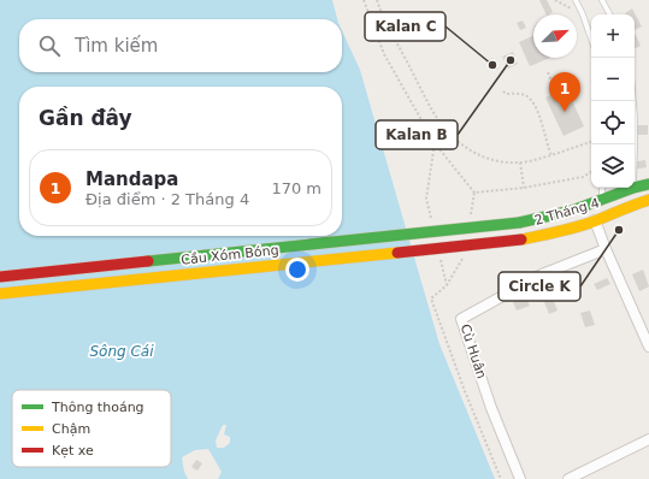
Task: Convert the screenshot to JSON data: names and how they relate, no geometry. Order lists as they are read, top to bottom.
{
  "streets": {
    "main road": ["2 Tháng 4", "Cầu Xóm Bóng"],
    "street": ["Cù Huân"]
  },
  "crossings": [
    ["2 Tháng 4", "Cầu Xóm Bóng"]
  ],
  "water": ["Sông Cái"],
  "places": ["Kalan B", "Kalan C", "Circle K"],
  "legend": ["Thông thoáng", "Chậm", "Kẹt xe"],
  "north": "top right",
  "page": {
    "map_buttons": ["+", "−"],
    "search": "Tìm kiếm",
    "pins": "1",
    "heading": "Gần đây",
    "list": [
      {
        "mark": "1",
        "name": "Mandapa",
        "note": "Địa điểm · 2 Tháng 4",
        "value": "170 m"
      }
    ]
  }
}
